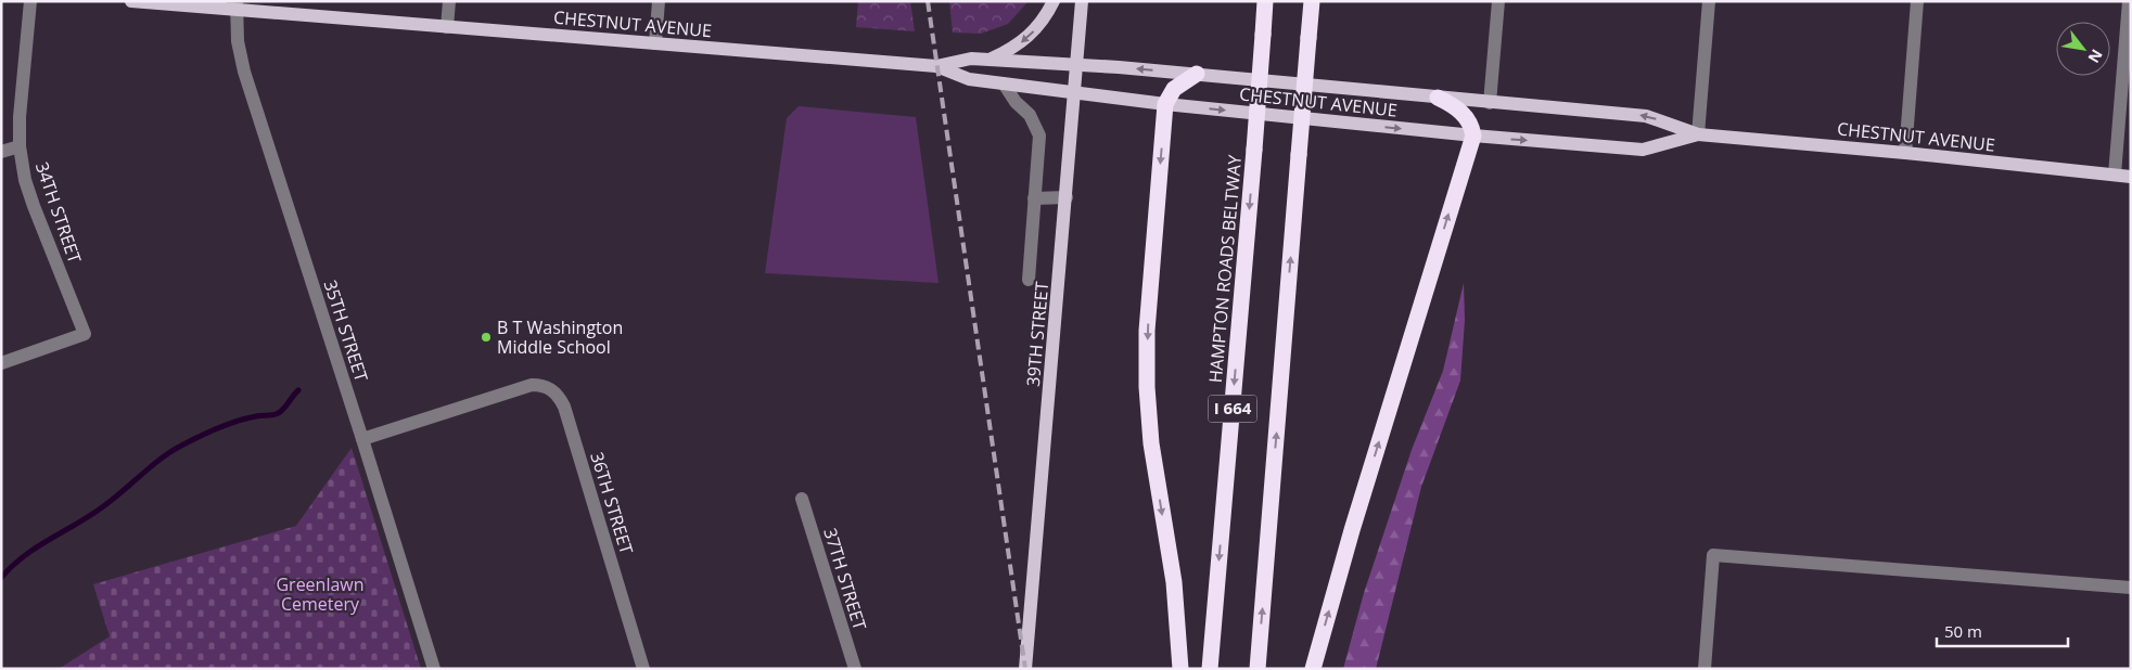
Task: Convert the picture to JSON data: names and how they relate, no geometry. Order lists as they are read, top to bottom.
{
  "streets": {
    "highway": ["HAMPTON ROADS BELTWAY", "I 664"],
    "main road": ["CHESTNUT AVENUE", "39TH STREET"],
    "street": [
      "34TH STREET",
      "35TH STREET",
      "36TH STREET",
      "37TH STREET"
    ]
  },
  "crossings": [
    ["CHESTNUT AVENUE", "35TH STREET"],
    ["CHESTNUT AVENUE", "39TH STREET"],
    ["35TH STREET", "36TH STREET"]
  ],
  "parks": ["Greenlawn Cemetery"],
  "places": ["B T Washington Middle School"],
  "scale_bar": "50 m",
  "north": "bottom right"
}
